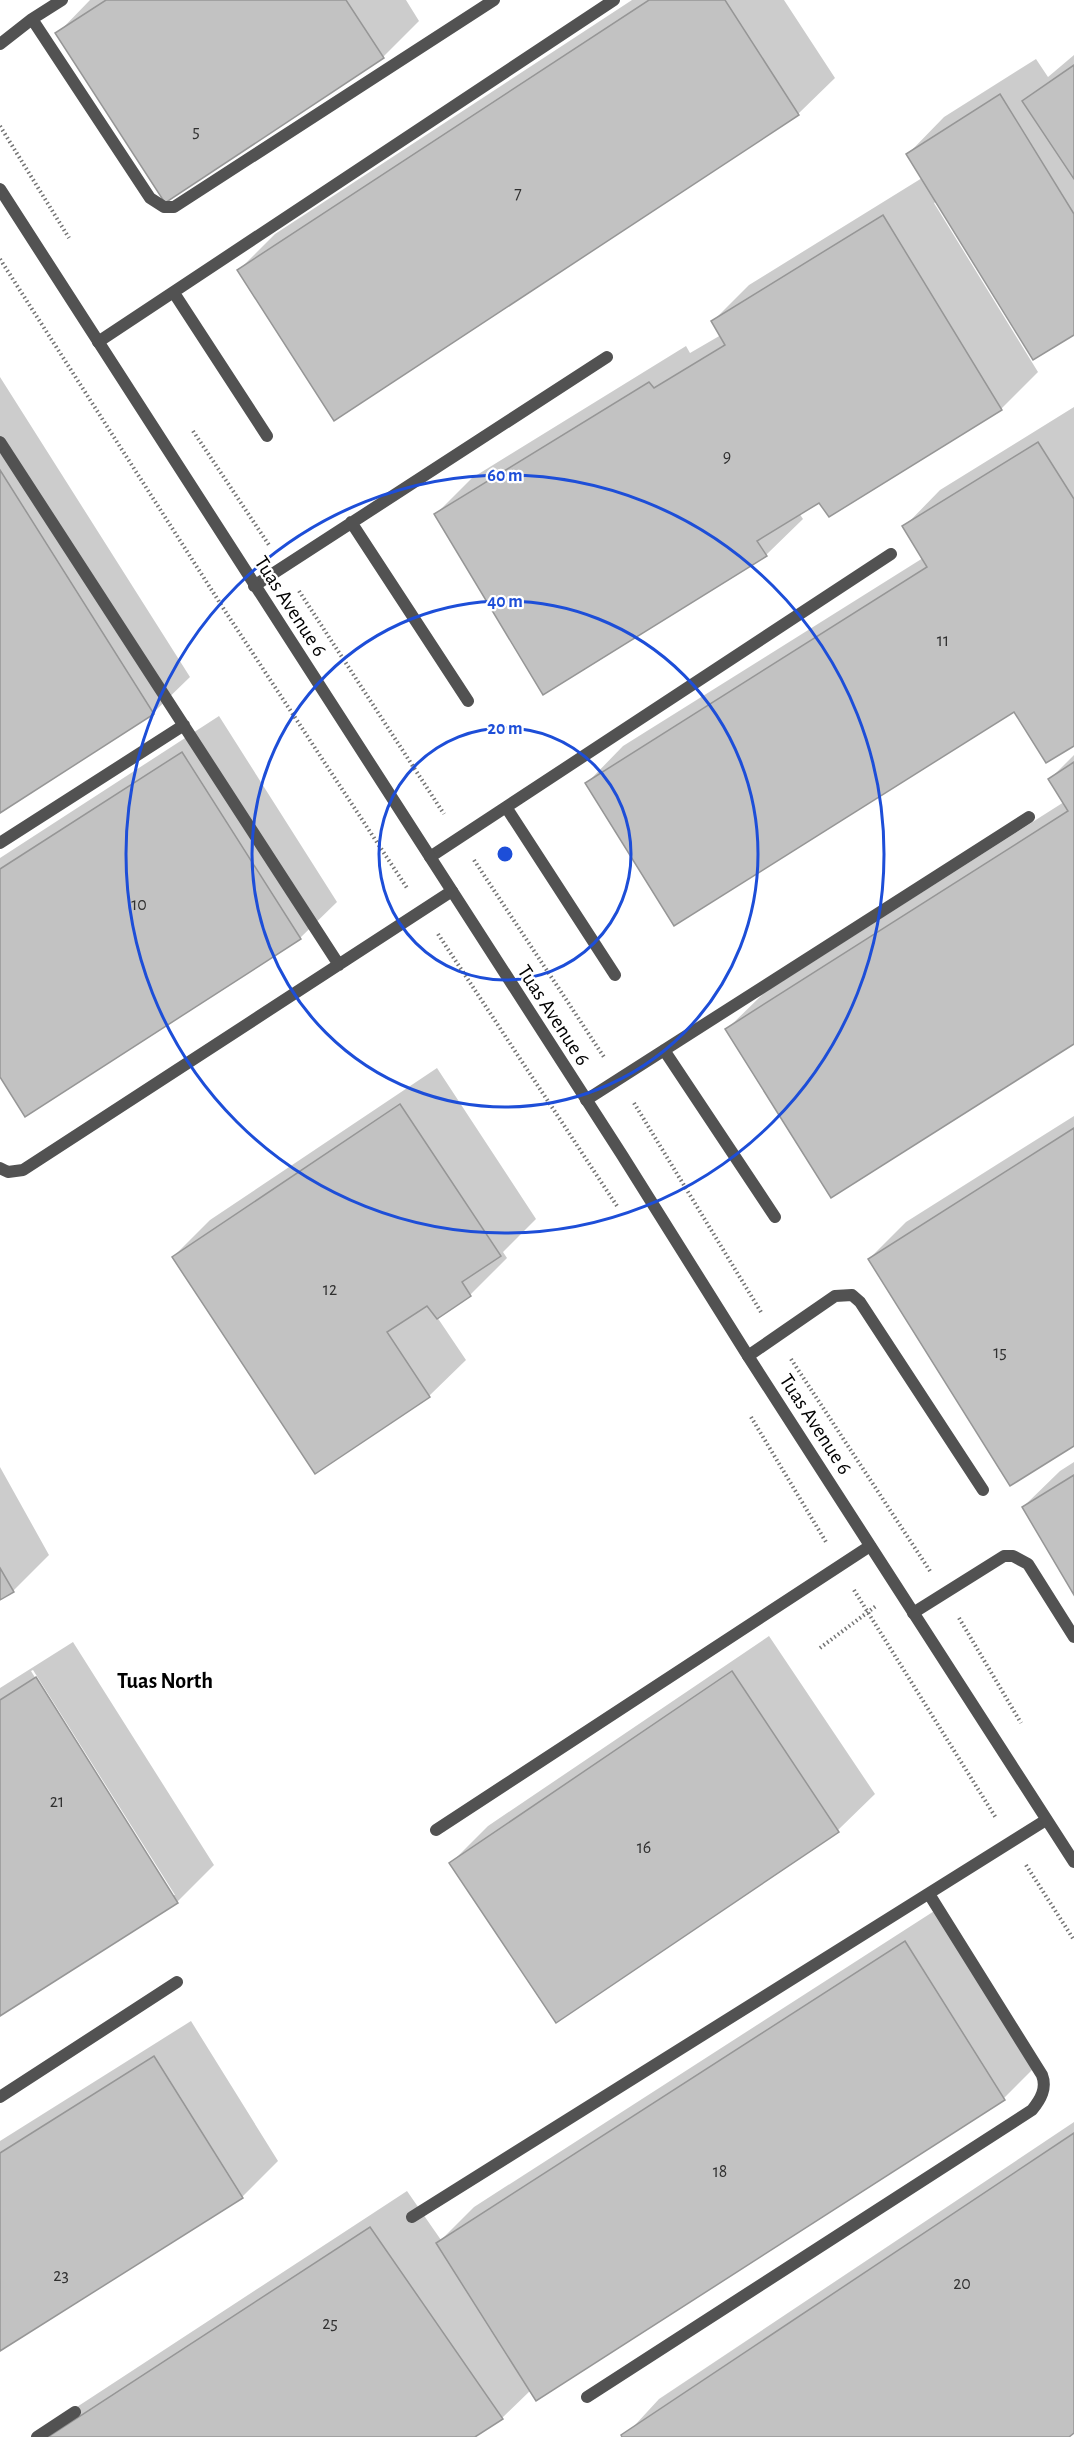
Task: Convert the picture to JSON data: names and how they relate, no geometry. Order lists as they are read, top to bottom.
{
  "streets": {
    "street": ["Tuas Avenue 6"]
  },
  "districts": ["Tuas North"],
  "house_numbers": [
    "5",
    "7",
    "9",
    "11",
    "10",
    "12",
    "15",
    "21",
    "16",
    "18",
    "23",
    "20",
    "25"
  ],
  "rings": ["60 m", "40 m", "20 m"]
}
